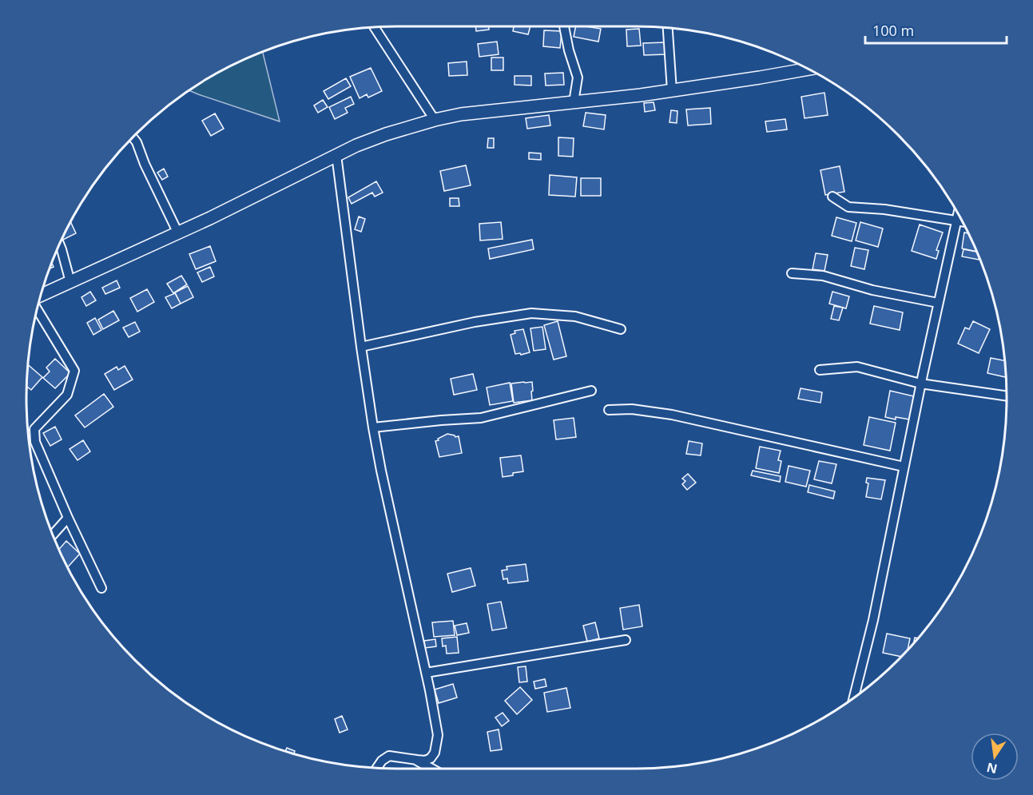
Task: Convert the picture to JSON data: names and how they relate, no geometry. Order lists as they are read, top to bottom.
{
  "scale_bar": "100 m",
  "north": "bottom"
}
